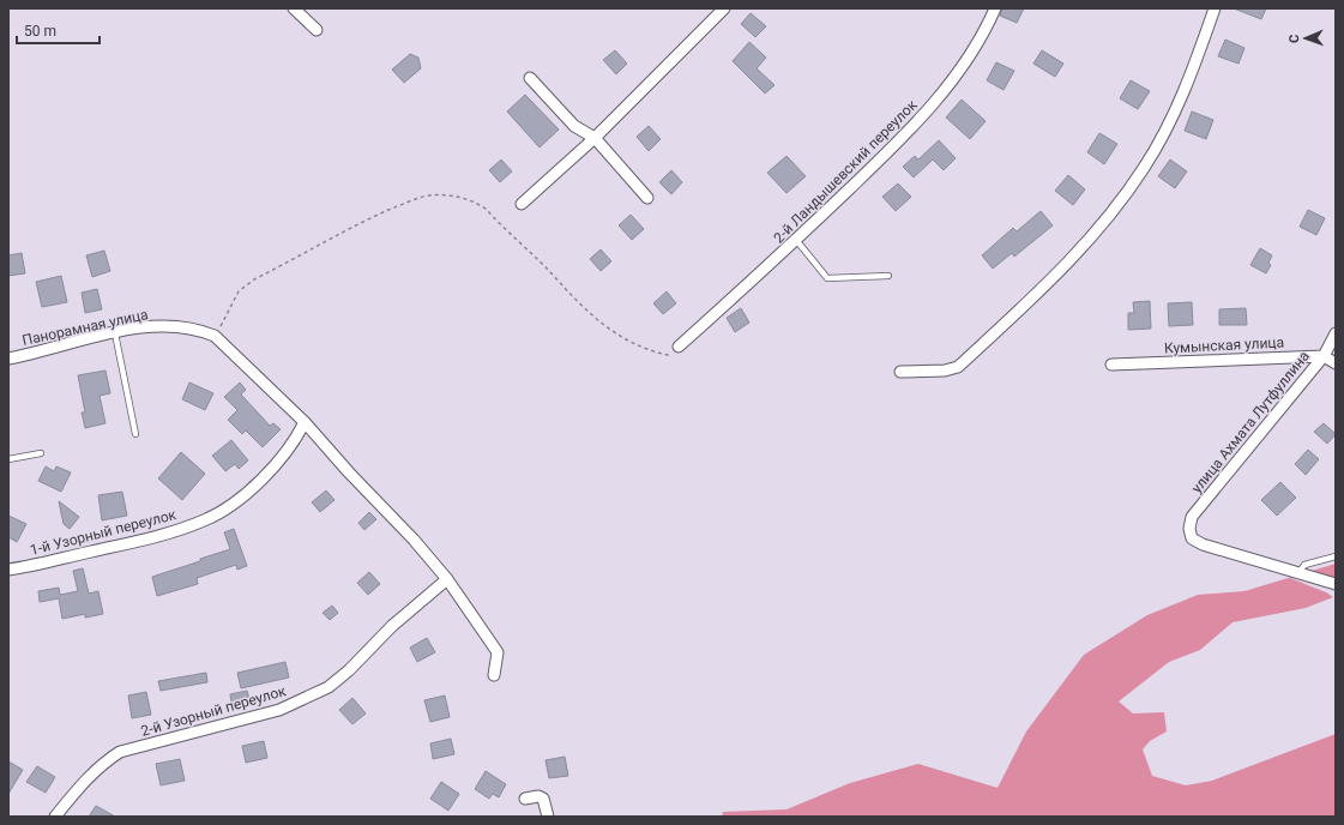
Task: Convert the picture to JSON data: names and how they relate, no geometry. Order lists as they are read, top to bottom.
{
  "streets": {
    "street": [
      "2-й Ландышевский переулок",
      "Панорамная улица",
      "Кумынская улица",
      "улица Ахмата Лутфуллина",
      "1-й Узорный переулок",
      "2-й Узорный переулок"
    ]
  },
  "crossings": [
    ["Панорамная улица", "1-й Узорный переулок"],
    ["Панорамная улица", "2-й Узорный переулок"],
    ["Кумынская улица", "улица Ахмата Лутфуллина"]
  ],
  "scale_bar": "50 m",
  "north": "left"
}
